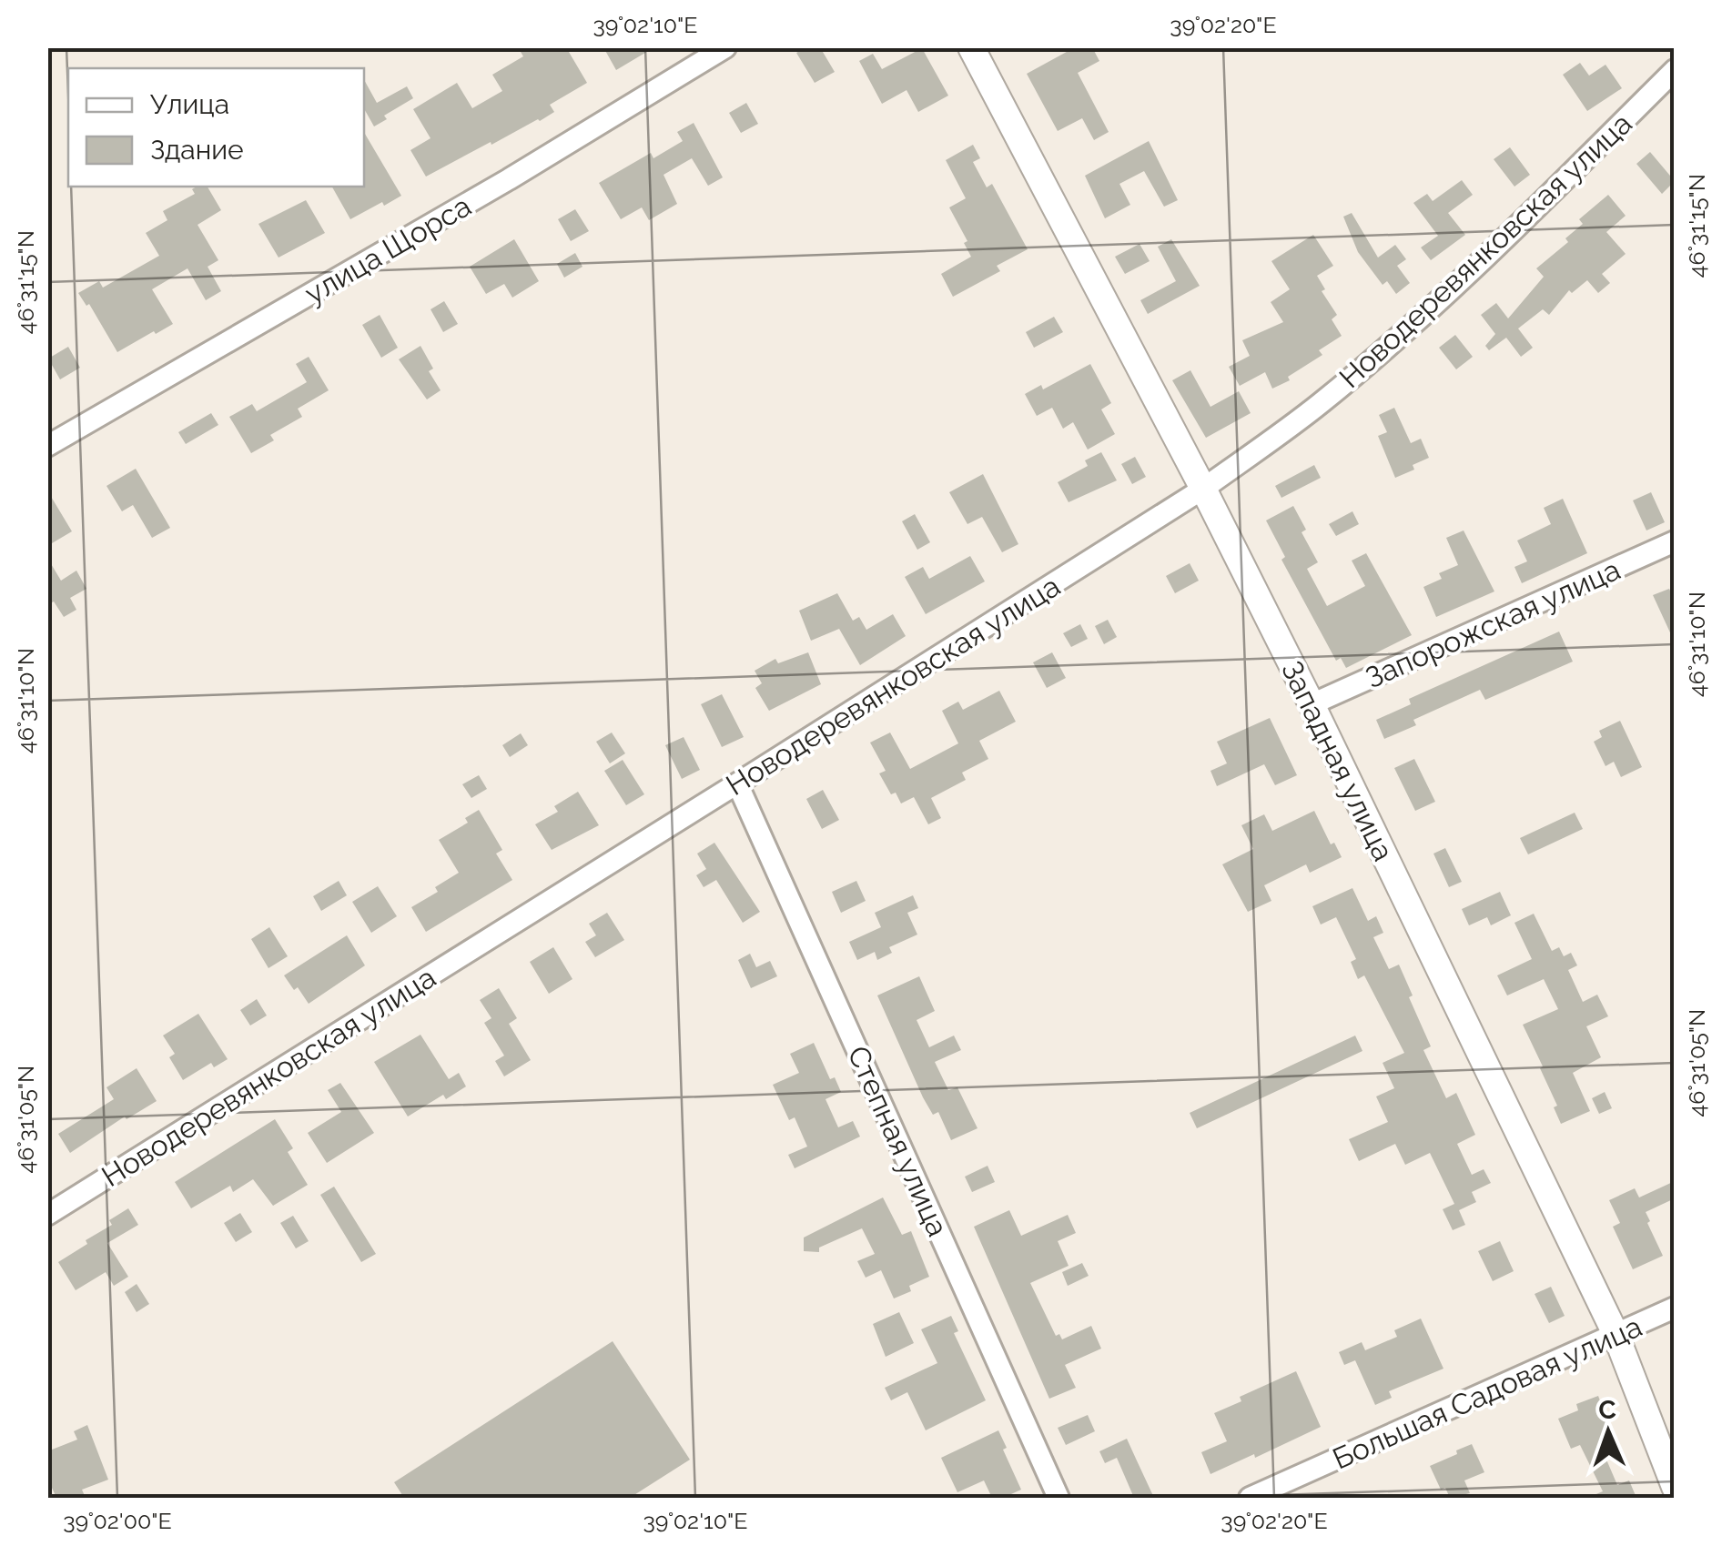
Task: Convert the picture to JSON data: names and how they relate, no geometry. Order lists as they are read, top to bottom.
{
  "streets": {
    "main road": ["Западная улица"],
    "street": [
      "улица Щорса",
      "Новодеревянковская улица",
      "Запорожская улица",
      "Степная улица",
      "Большая Садовая улица"
    ]
  },
  "crossings": [
    ["Новодеревянковская улица", "Западная улица"],
    ["Новодеревянковская улица", "Степная улица"],
    ["Запорожская улица", "Западная улица"],
    ["Западная улица", "Большая Садовая улица"]
  ],
  "legend": ["Улица", "Здание"],
  "north": "top",
  "coordinates": [
    "39°02'10\"E",
    "39°02'20\"E",
    "46°31'15\"N",
    "46°31'10\"N",
    "46°31'05\"N",
    "39°02'00\"E"
  ]
}
